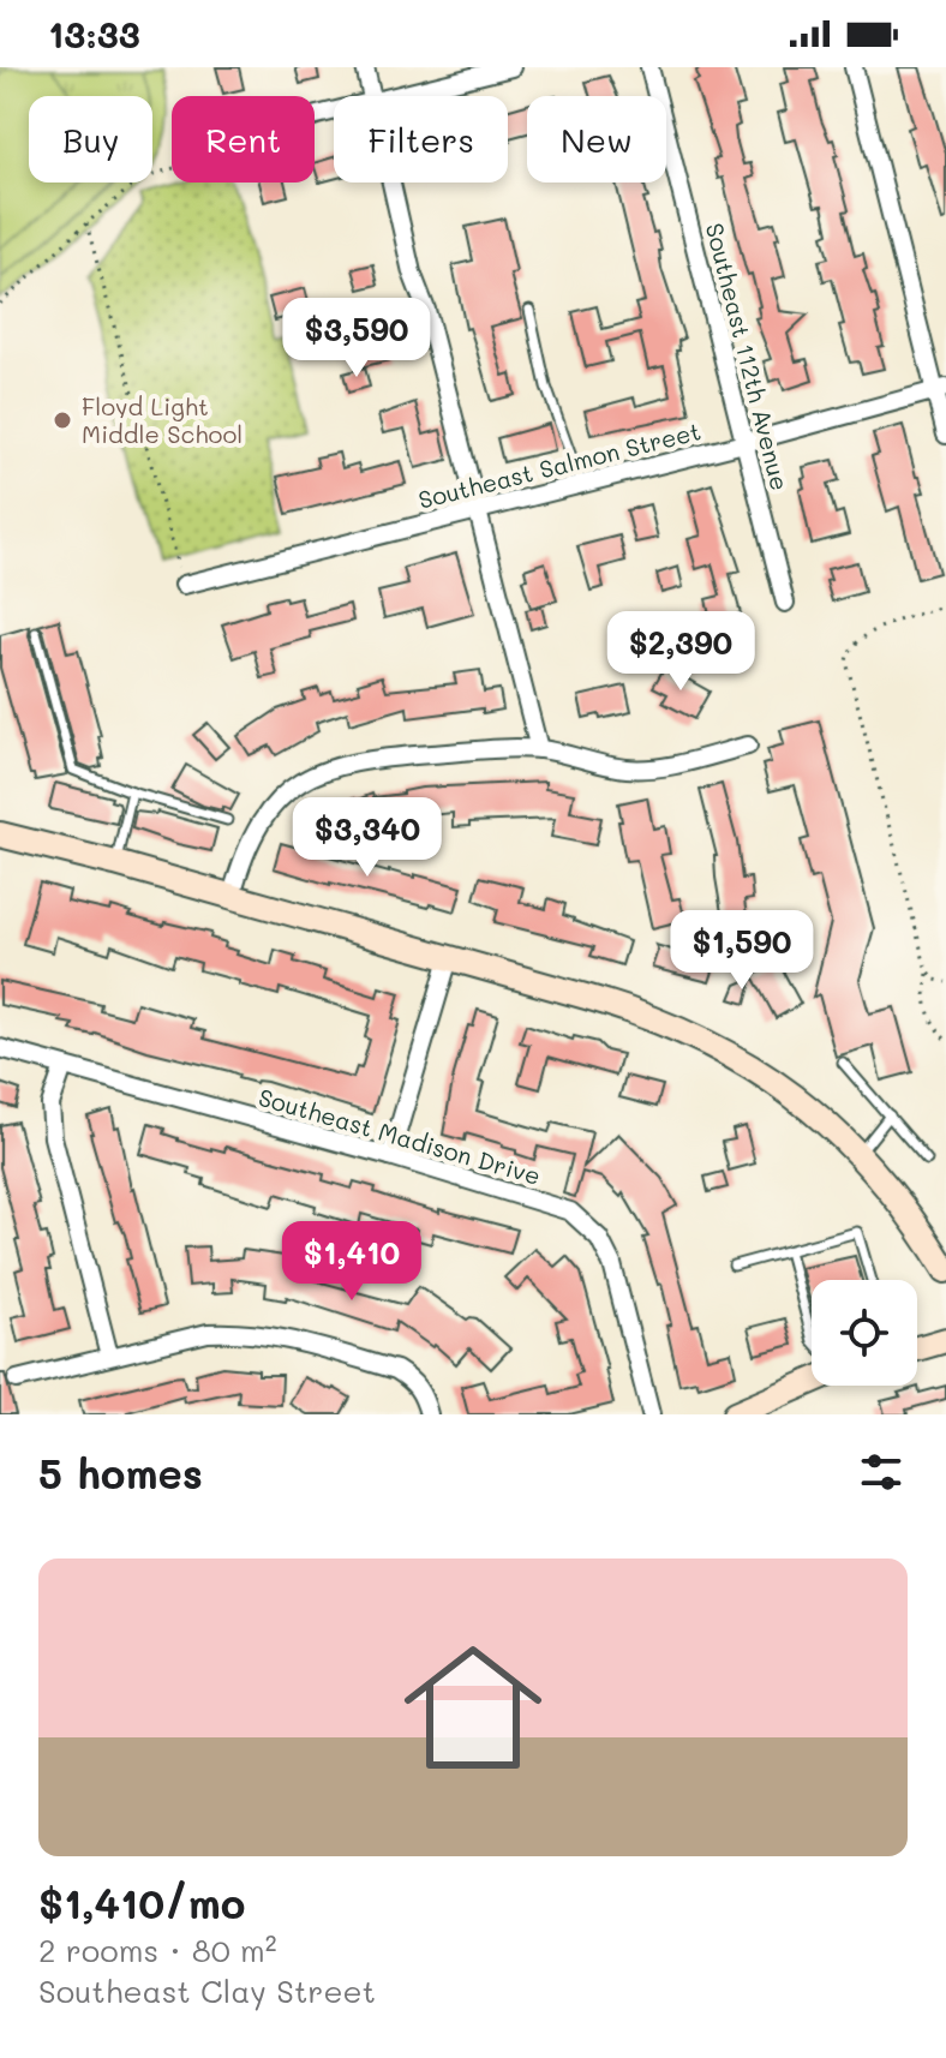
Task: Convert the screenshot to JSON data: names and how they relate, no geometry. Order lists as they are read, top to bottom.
{
  "streets": {
    "street": ["Southeast 112th Avenue", "Southeast Salmon Street", "Southeast Madison Drive"]
  },
  "crossings": [
    ["Southeast 112th Avenue", "Southeast Salmon Street"]
  ],
  "places": ["Floyd Light Middle School"],
  "page": {
    "status": "13:33",
    "chip": [
      "Buy",
      "Rent",
      "Filters",
      "New"
    ],
    "price": [
      "$3,590",
      "$2,390",
      "$3,340",
      "$1,590",
      "$1,410"
    ],
    "heading": "5 homes",
    "list": [
      {
        "name": "$1,410/mo",
        "note": "2 rooms · 80 m² · Southeast Clay Street"
      }
    ]
  }
}
